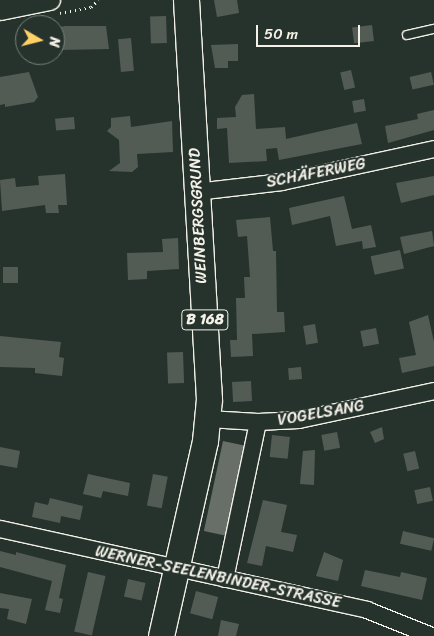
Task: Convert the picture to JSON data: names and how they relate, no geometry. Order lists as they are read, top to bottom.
{
  "streets": {
    "main road": ["WEINBERGSGRUND", "B 168"],
    "street": ["SCHÄFERWEG", "VOGELSANG", "WERNER-SEELENBINDER-STRASSE"]
  },
  "crossings": [
    ["SCHÄFERWEG", "WEINBERGSGRUND"],
    ["WEINBERGSGRUND", "VOGELSANG"],
    ["WEINBERGSGRUND", "WERNER-SEELENBINDER-STRASSE"]
  ],
  "scale_bar": "50 m",
  "north": "right"
}
